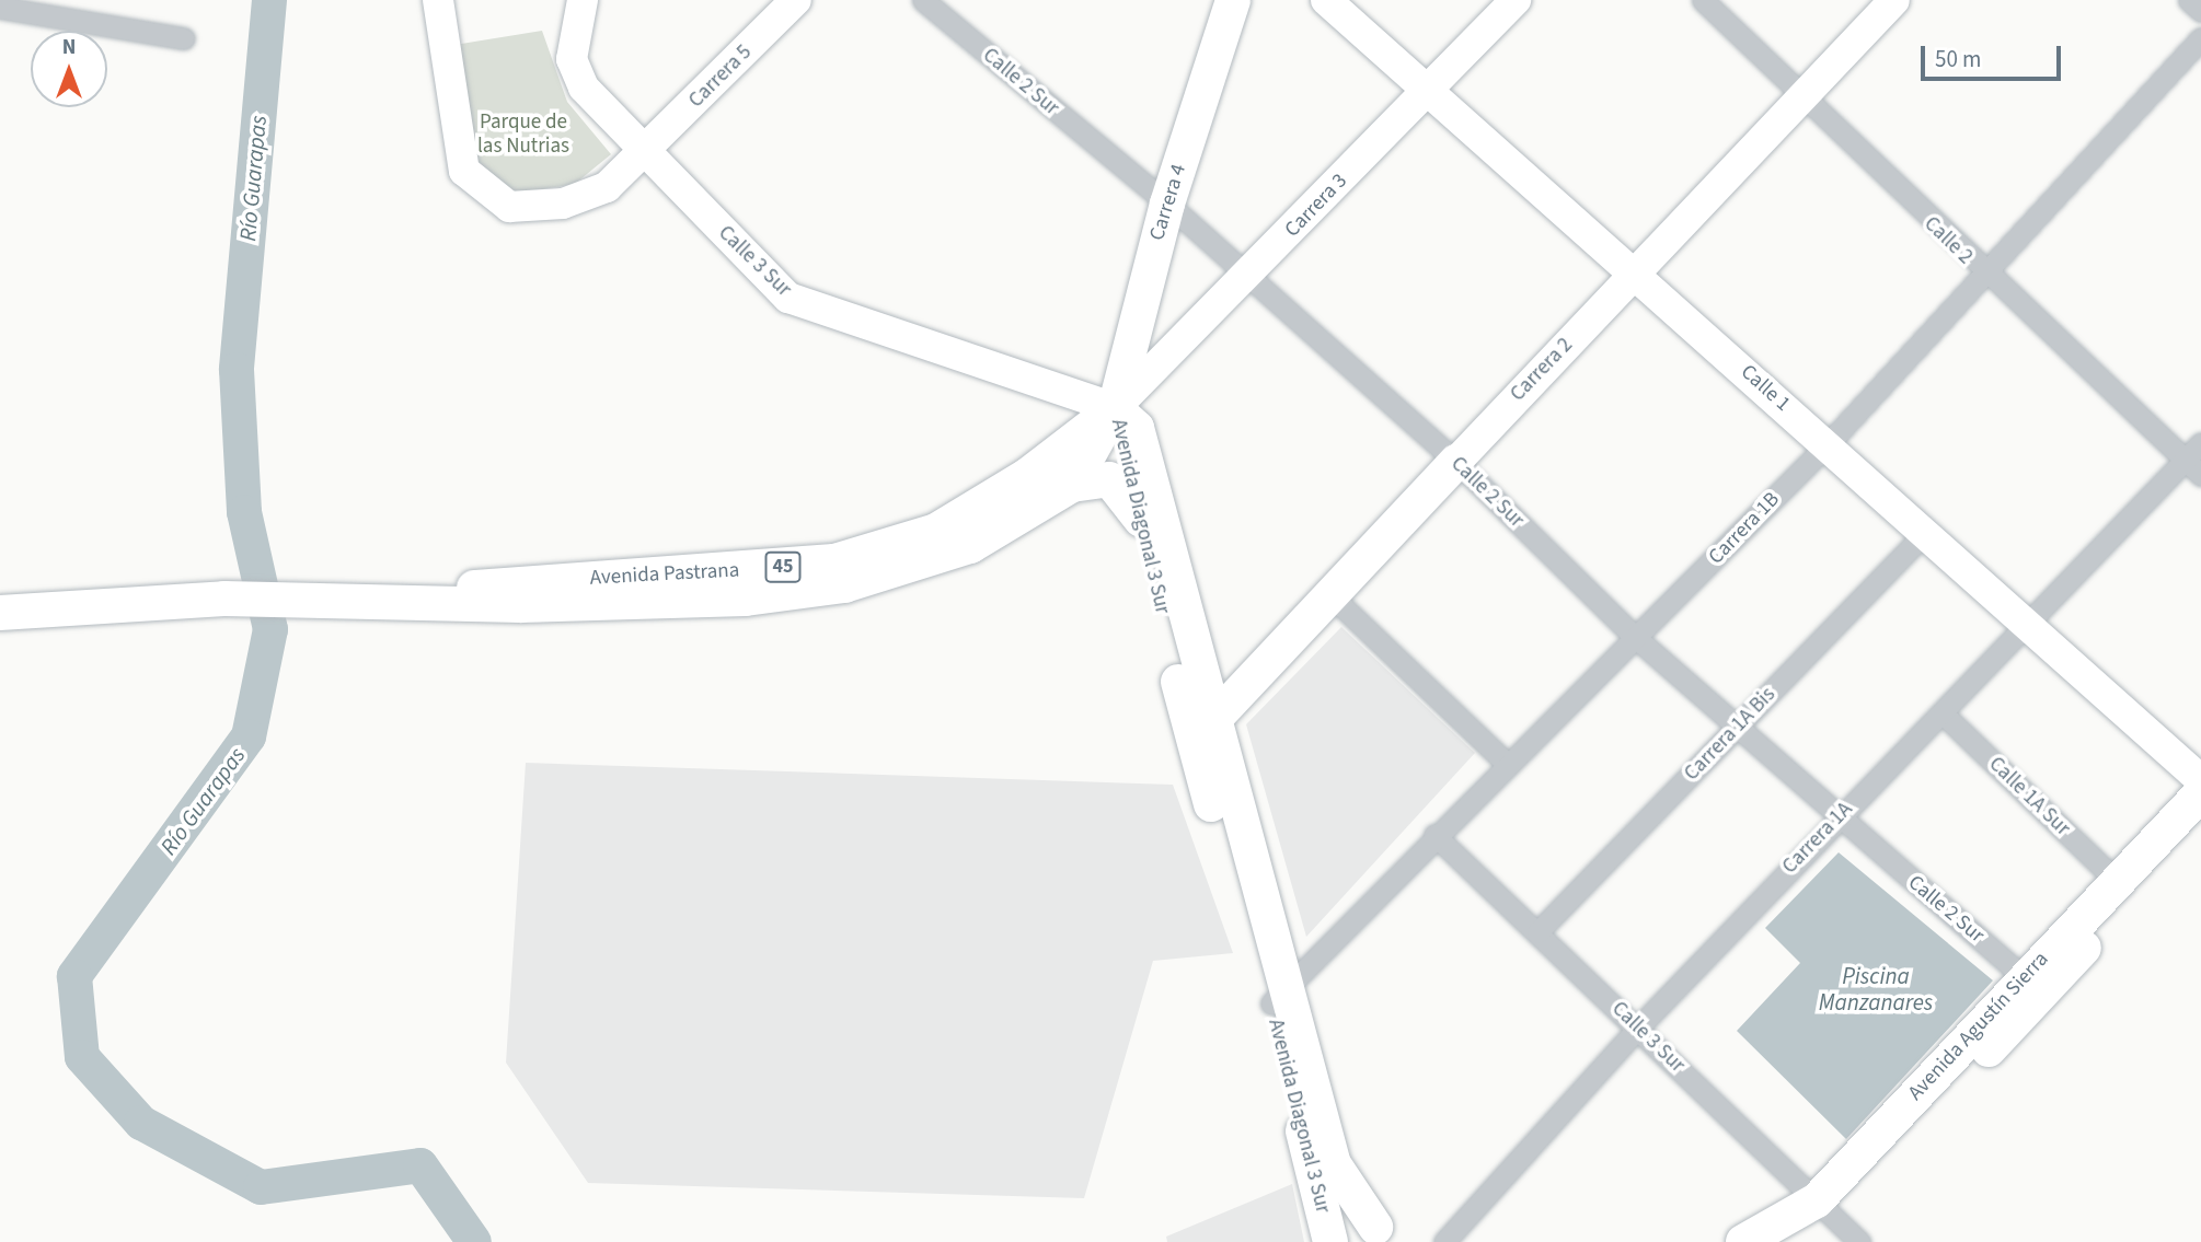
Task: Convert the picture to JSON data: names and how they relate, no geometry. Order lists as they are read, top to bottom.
{
  "streets": {
    "main road": [
      "Carrera 5",
      "Carrera 4",
      "Carrera 3",
      "Calle 3 Sur",
      "Carrera 2",
      "Calle 1",
      "Avenida Diagonal 3 Sur",
      "45",
      "Avenida Pastrana",
      "Avenida Agustín Sierra"
    ],
    "street": [
      "Calle 2 Sur",
      "Calle 2",
      "Carrera 1B",
      "Carrera 1A Bis",
      "Calle 1A Sur",
      "Carrera 1A"
    ]
  },
  "crossings": [
    ["Carrera 5", "Calle 3 Sur"],
    ["Calle 2 Sur", "Carrera 4"],
    ["Calle 2 Sur", "Carrera 3"],
    ["Calle 2 Sur", "Carrera 2"],
    ["Calle 2 Sur", "Carrera 1B"],
    ["Calle 2 Sur", "Carrera 1A Bis"],
    ["Calle 2 Sur", "Carrera 1A"],
    ["Calle 2 Sur", "Avenida Agustín Sierra"],
    ["Carrera 4", "Carrera 3"],
    ["Carrera 4", "Calle 3 Sur"],
    ["Carrera 4", "Avenida Diagonal 3 Sur"],
    ["Carrera 4", "Avenida Pastrana"],
    ["Carrera 3", "Calle 3 Sur"],
    ["Carrera 3", "Calle 1"],
    ["Carrera 3", "Avenida Diagonal 3 Sur"],
    ["Carrera 3", "Avenida Pastrana"],
    ["Calle 2", "Carrera 2"],
    ["Calle 2", "Carrera 1B"],
    ["Calle 2", "Carrera 1A"],
    ["Calle 3 Sur", "Avenida Diagonal 3 Sur"],
    ["Calle 3 Sur", "Carrera 1B"],
    ["Calle 3 Sur", "Avenida Pastrana"],
    ["Calle 3 Sur", "Carrera 1A Bis"],
    ["Calle 3 Sur", "Carrera 1A"],
    ["Calle 3 Sur", "Avenida Agustín Sierra"],
    ["Carrera 2", "Calle 1"],
    ["Carrera 2", "Avenida Diagonal 3 Sur"],
    ["Calle 1", "Carrera 1B"],
    ["Calle 1", "Carrera 1A Bis"],
    ["Calle 1", "Carrera 1A"],
    ["Avenida Diagonal 3 Sur", "Carrera 1B"],
    ["Avenida Diagonal 3 Sur", "Avenida Pastrana"],
    ["Calle 1A Sur", "Carrera 1A"],
    ["Calle 1A Sur", "Avenida Agustín Sierra"]
  ],
  "water": ["Río Guarapas", "Piscina Manzanares"],
  "parks": ["Parque de las Nutrias"],
  "scale_bar": "50 m",
  "north": "top"
}
